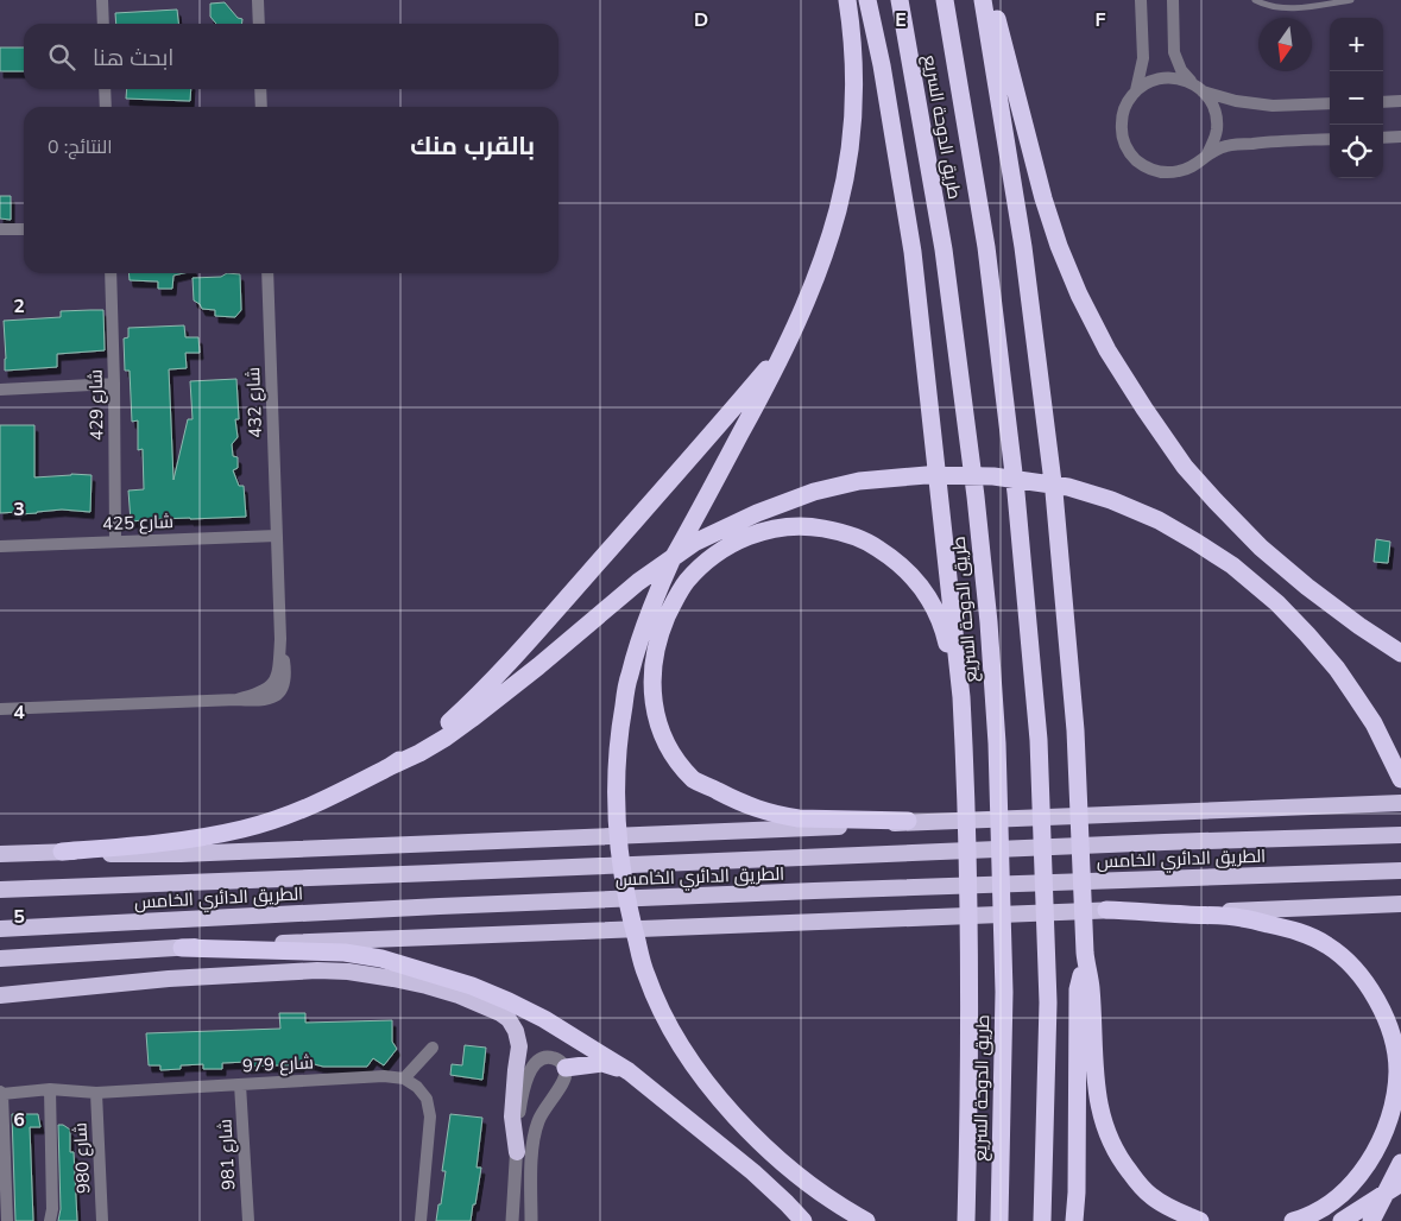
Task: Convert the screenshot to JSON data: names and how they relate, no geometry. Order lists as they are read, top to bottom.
{
  "streets": {
    "highway": ["طريق الدوحة السريع", "الطريق الدائري الخامس"],
    "street": [
      "شارع 432",
      "شارع 429",
      "شارع 425",
      "شارع 979",
      "شارع 981",
      "شارع 980"
    ]
  },
  "crossings": [
    ["شارع 432", "شارع 425"],
    ["شارع 429", "شارع 425"],
    ["شارع 979", "شارع 981"],
    ["شارع 979", "شارع 980"]
  ],
  "north": "bottom",
  "page": {
    "map_buttons": ["+", "−"],
    "search": "ابحث هنا",
    "heading": ["بالقرب منك", "النتائج: 0"]
  },
  "grid": {
    "columns": ["D", "E", "F"],
    "rows": [
      "2",
      "3",
      "4",
      "5",
      "6"
    ]
  }
}
